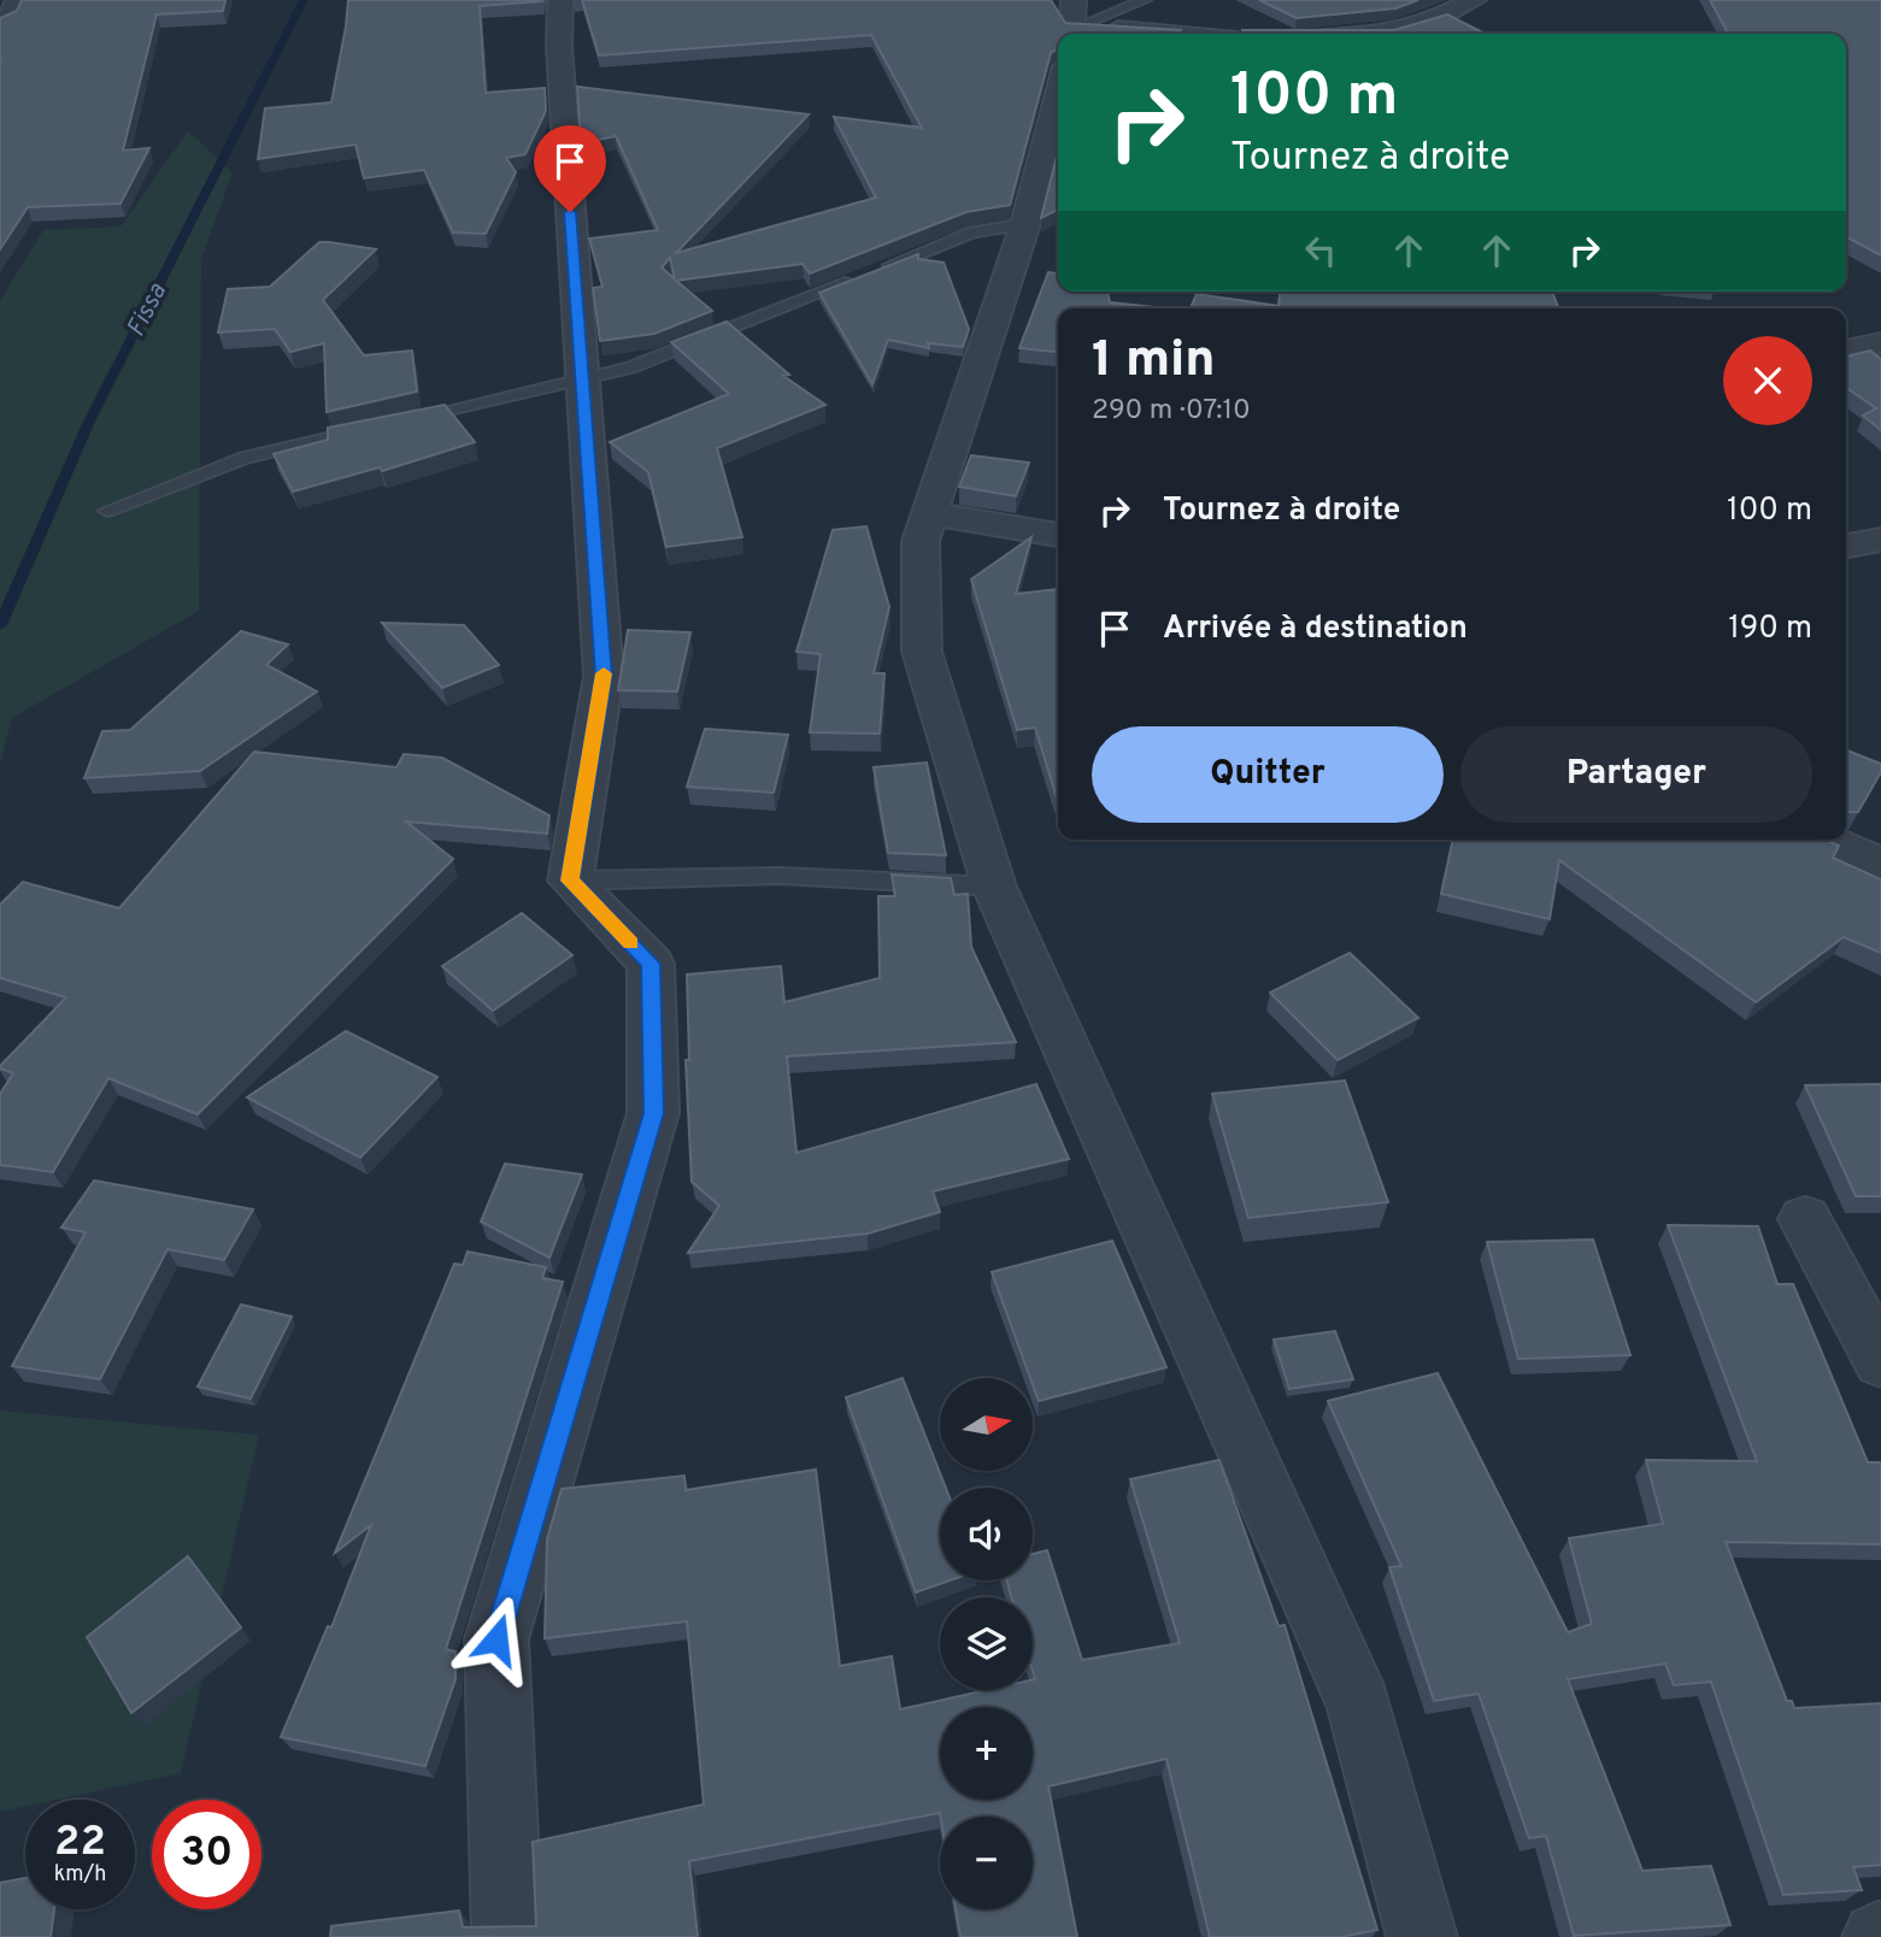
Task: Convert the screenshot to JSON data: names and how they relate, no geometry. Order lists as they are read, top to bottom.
{
  "water": ["Fissa"],
  "north": "right",
  "page": {
    "turn": ["100 m", "Tournez à droite"],
    "heading": ["1 min", "290 m · 07:10"],
    "list": [
      {
        "name": "Tournez à droite",
        "value": "100 m"
      },
      {
        "name": "Arrivée à destination",
        "value": "190 m"
      }
    ],
    "buttons": ["Quitter", "Partager"],
    "map_buttons": ["+", "−"],
    "speed": "22 km/h",
    "limit": "30"
  }
}
